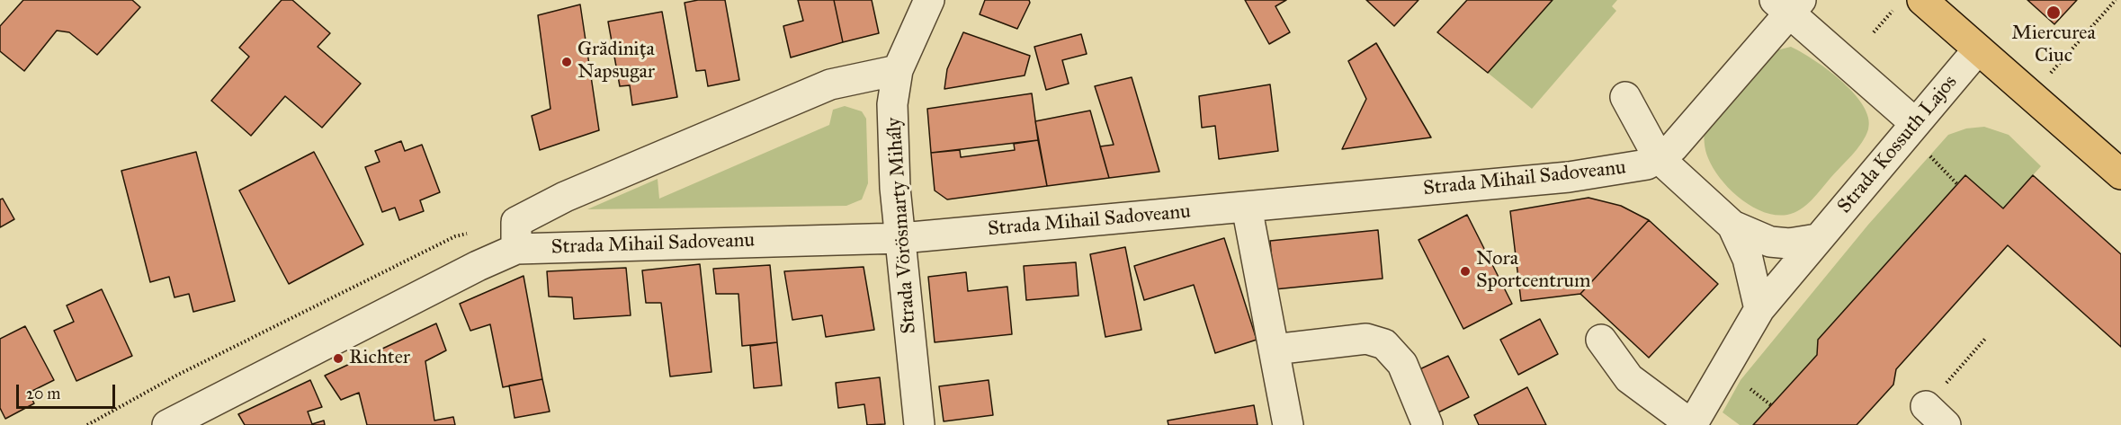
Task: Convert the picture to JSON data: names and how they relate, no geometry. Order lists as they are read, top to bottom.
{
  "streets": {
    "street": ["Strada Kossuth Lajos", "Strada Mihail Sadoveanu", "Strada Vörösmarty Mihály"]
  },
  "crossings": [
    ["Strada Mihail Sadoveanu", "Strada Vörösmarty Mihály"]
  ],
  "places": [
    "Miercurea Ciuc",
    "Grădinița Napsugar",
    "Nora Sportcentrum",
    "Richter"
  ],
  "scale_bar": "20 m"
}
